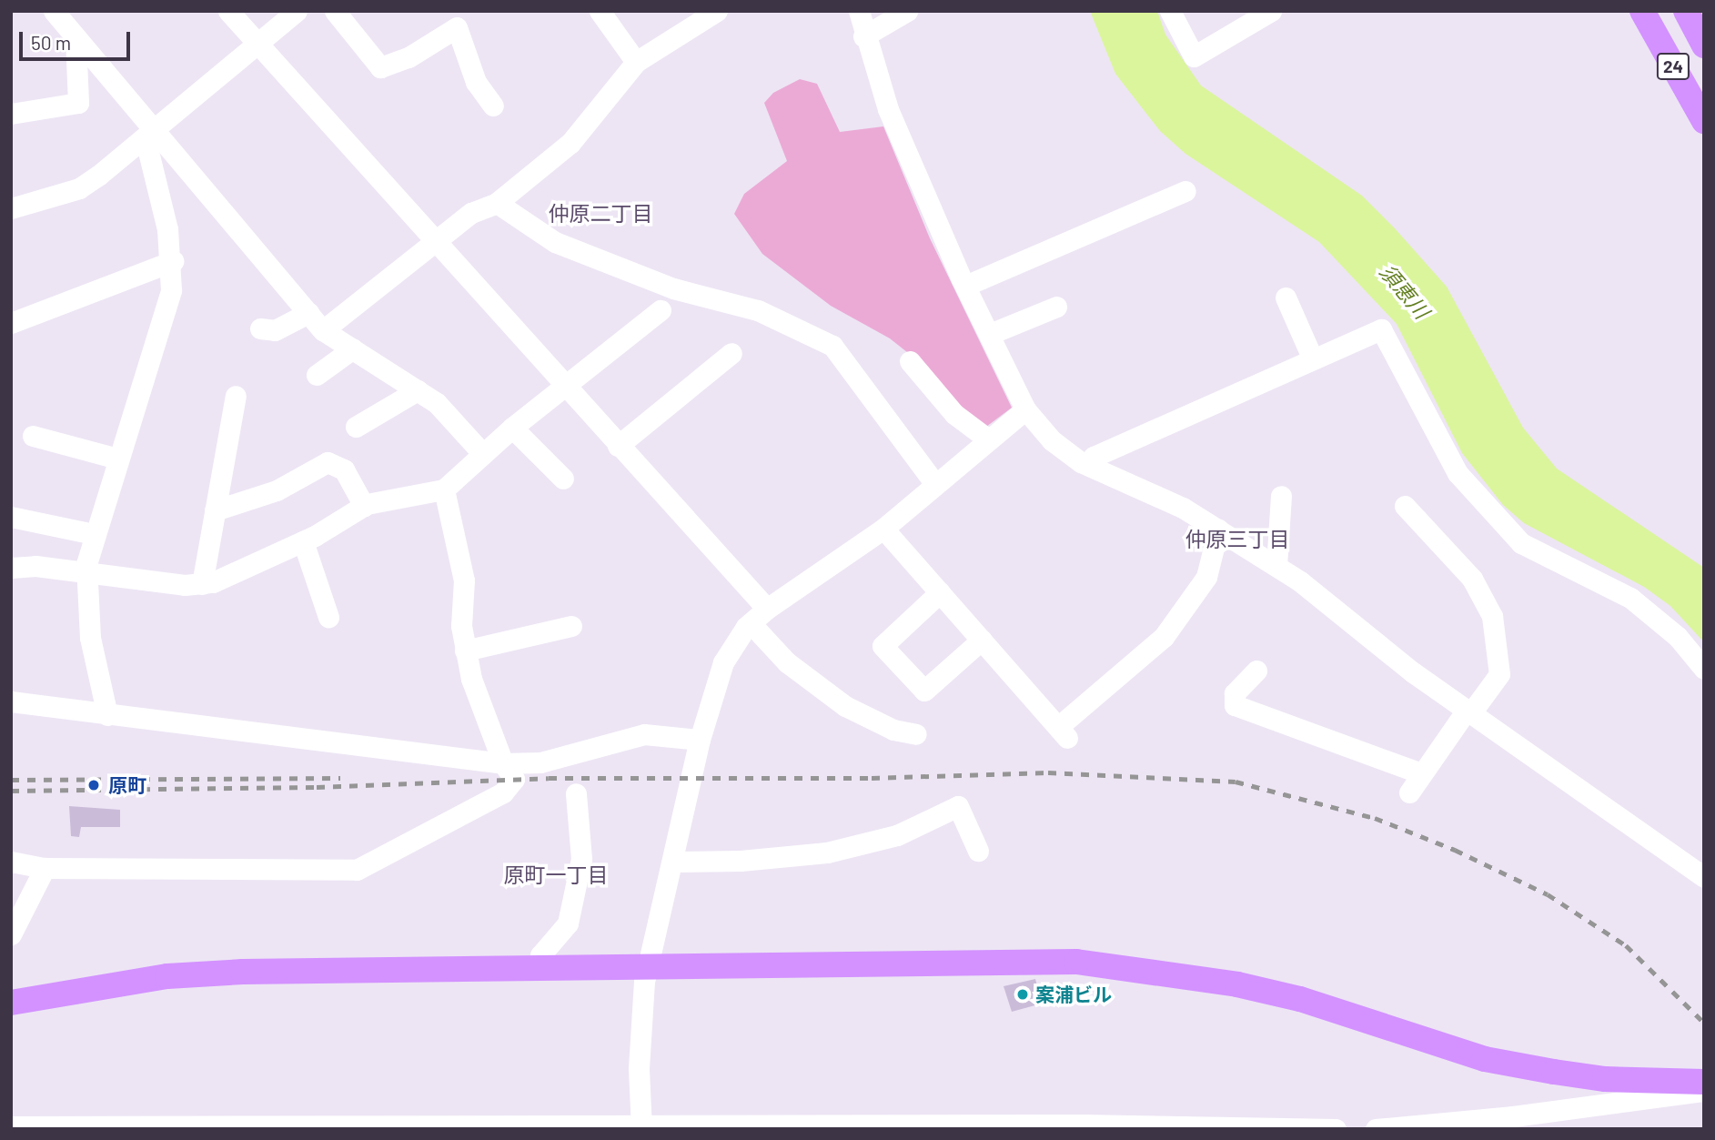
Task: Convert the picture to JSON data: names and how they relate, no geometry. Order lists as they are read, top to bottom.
{
  "streets": {
    "main road": ["24"]
  },
  "districts": ["仲原二丁目", "仲原三丁目", "原町一丁目"],
  "water": ["須恵川"],
  "places": ["原町", "案浦ビル"],
  "scale_bar": "50 m"
}
